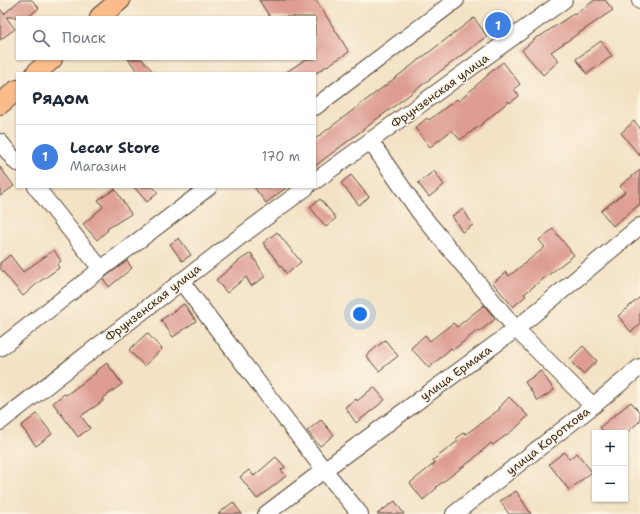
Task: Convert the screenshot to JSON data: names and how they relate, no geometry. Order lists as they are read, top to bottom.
{
  "streets": {
    "street": ["Фрунзенская улица", "улица Ермака", "улица Короткова"]
  },
  "page": {
    "pins": "1",
    "search": "Поиск",
    "heading": "Рядом",
    "list": [
      {
        "mark": "1",
        "name": "Lecar Store",
        "note": "Магазин",
        "value": "170 m"
      }
    ],
    "map_buttons": ["+", "−"]
  }
}
